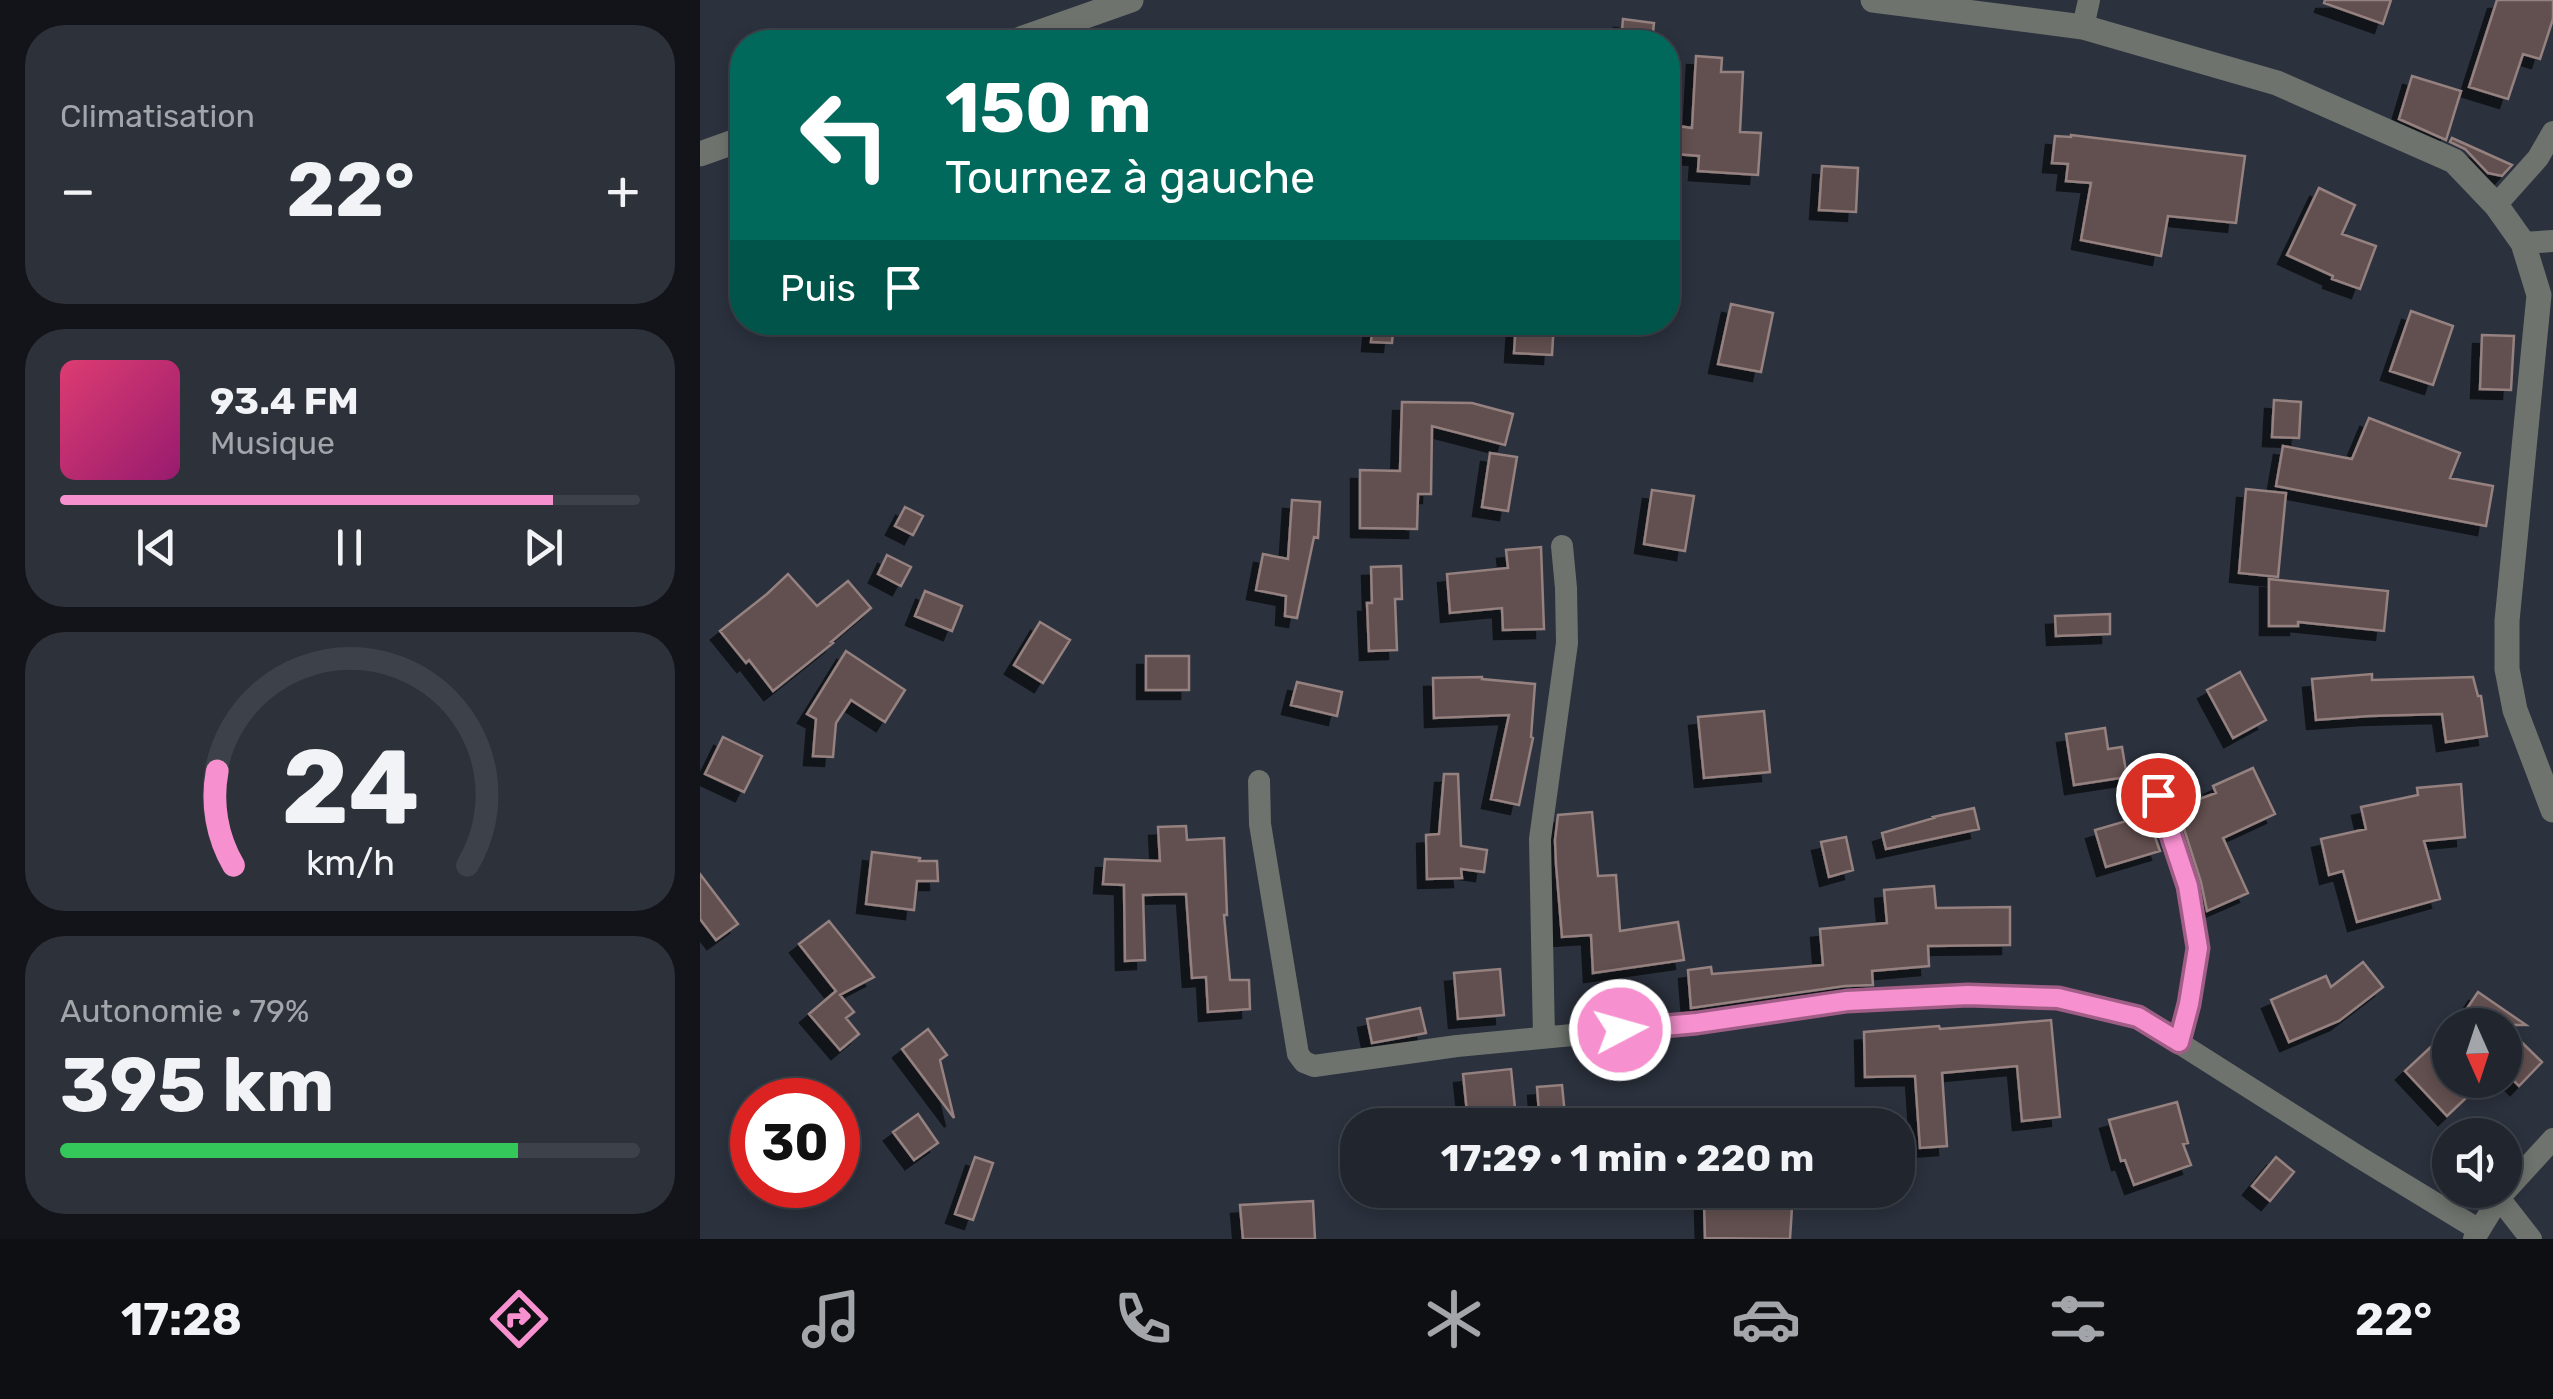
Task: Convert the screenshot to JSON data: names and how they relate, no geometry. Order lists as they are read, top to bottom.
{
  "north": "bottom",
  "page": {
    "tile": [
      "Climatisation",
      ["Autonomie · 79%", "395 km"]
    ],
    "turn": ["150 m", "Tournez à gauche"],
    "heat": ["−", "22°", "+"],
    "then": "Puis",
    "song": ["93.4 FM", "Musique"],
    "limit": "30",
    "trip": "17:29 · 1 min · 220 m",
    "tabs": ["17:28", "22°"],
    "gauge": ["24", "km/h"]
  }
}
